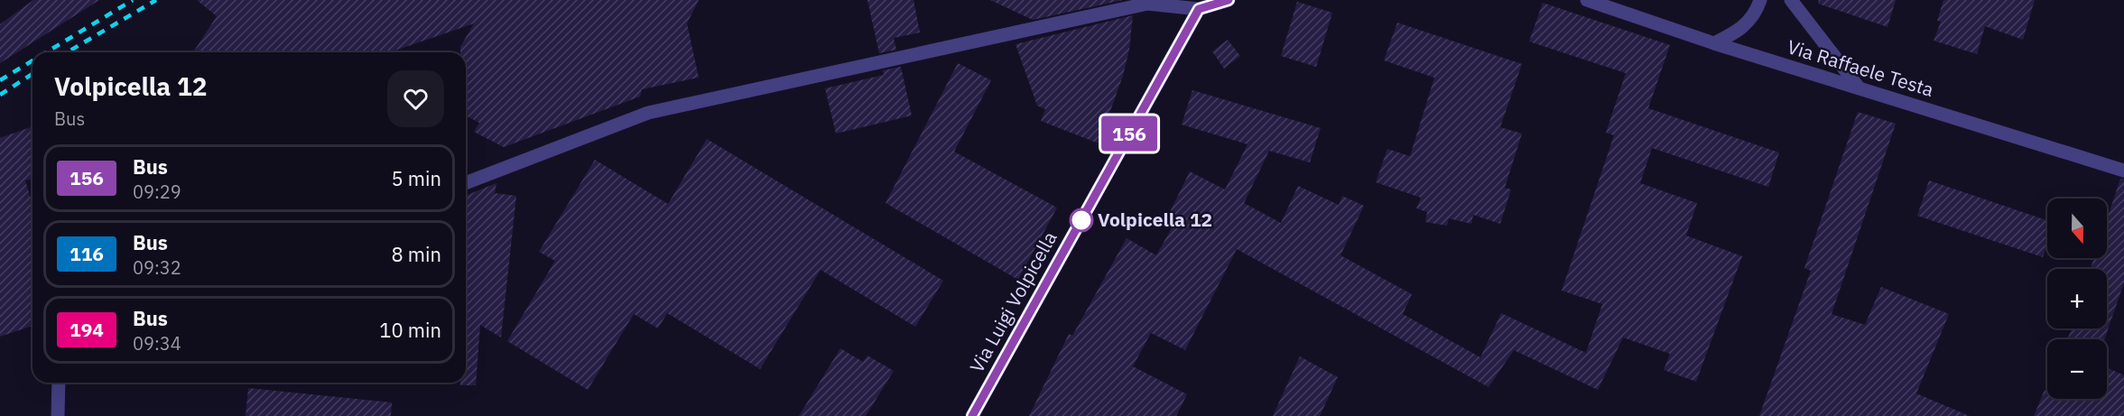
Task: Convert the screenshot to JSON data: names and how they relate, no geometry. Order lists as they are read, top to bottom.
{
  "streets": {
    "street": ["Via Raffaele Testa", "Via Luigi Volpicella"]
  },
  "places": ["Volpicella 12"],
  "lines": ["bus line 156"],
  "north": "bottom",
  "page": {
    "on_map": "156",
    "heading": ["Volpicella 12", "Bus"],
    "list": [
      {
        "mark": "156",
        "name": "Bus",
        "note": "09:29",
        "value": "5 min"
      },
      {
        "mark": "116",
        "name": "Bus",
        "note": "09:32",
        "value": "8 min"
      },
      {
        "mark": "194",
        "name": "Bus",
        "note": "09:34",
        "value": "10 min"
      }
    ],
    "map_buttons": ["+", "−"]
  }
}
